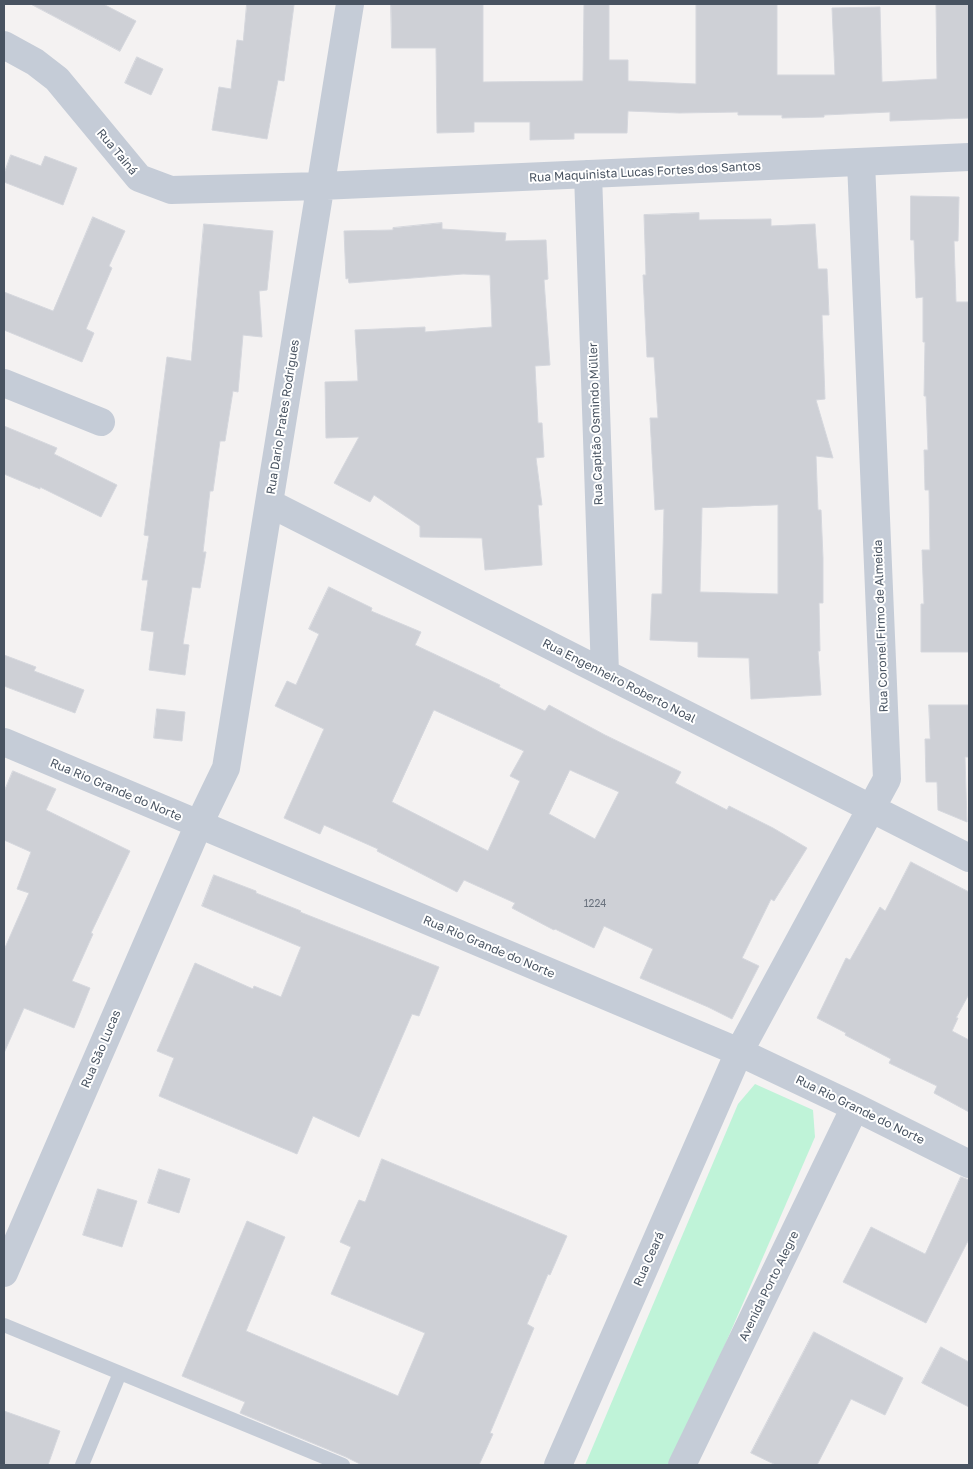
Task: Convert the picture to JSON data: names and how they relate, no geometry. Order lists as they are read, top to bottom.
{
  "streets": {
    "street": [
      "Rua Tainá",
      "Rua Maquinista Lucas Fortes dos Santos",
      "Rua Dario Prates Rodrigues",
      "Rua Capitão Osmindo Müller",
      "Rua Coronel Firmo de Almeida",
      "Rua Engenheiro Roberto Noal",
      "Rua Rio Grande do Norte",
      "Rua São Lucas",
      "Rua Ceará",
      "Avenida Porto Alegre"
    ]
  },
  "crossings": [
    ["Rua Tainá", "Rua Maquinista Lucas Fortes dos Santos"],
    ["Rua Tainá", "Rua Dario Prates Rodrigues"],
    ["Rua Maquinista Lucas Fortes dos Santos", "Rua Dario Prates Rodrigues"],
    ["Rua Maquinista Lucas Fortes dos Santos", "Rua Capitão Osmindo Müller"],
    ["Rua Maquinista Lucas Fortes dos Santos", "Rua Coronel Firmo de Almeida"],
    ["Rua Dario Prates Rodrigues", "Rua Engenheiro Roberto Noal"],
    ["Rua Dario Prates Rodrigues", "Rua Rio Grande do Norte"],
    ["Rua Dario Prates Rodrigues", "Rua São Lucas"],
    ["Rua Capitão Osmindo Müller", "Rua Engenheiro Roberto Noal"],
    ["Rua Coronel Firmo de Almeida", "Rua Engenheiro Roberto Noal"],
    ["Rua Coronel Firmo de Almeida", "Rua Rio Grande do Norte"],
    ["Rua Coronel Firmo de Almeida", "Rua Ceará"],
    ["Rua Rio Grande do Norte", "Rua São Lucas"],
    ["Rua Rio Grande do Norte", "Rua Ceará"],
    ["Rua Rio Grande do Norte", "Avenida Porto Alegre"]
  ],
  "house_numbers": ["1224"]
}
